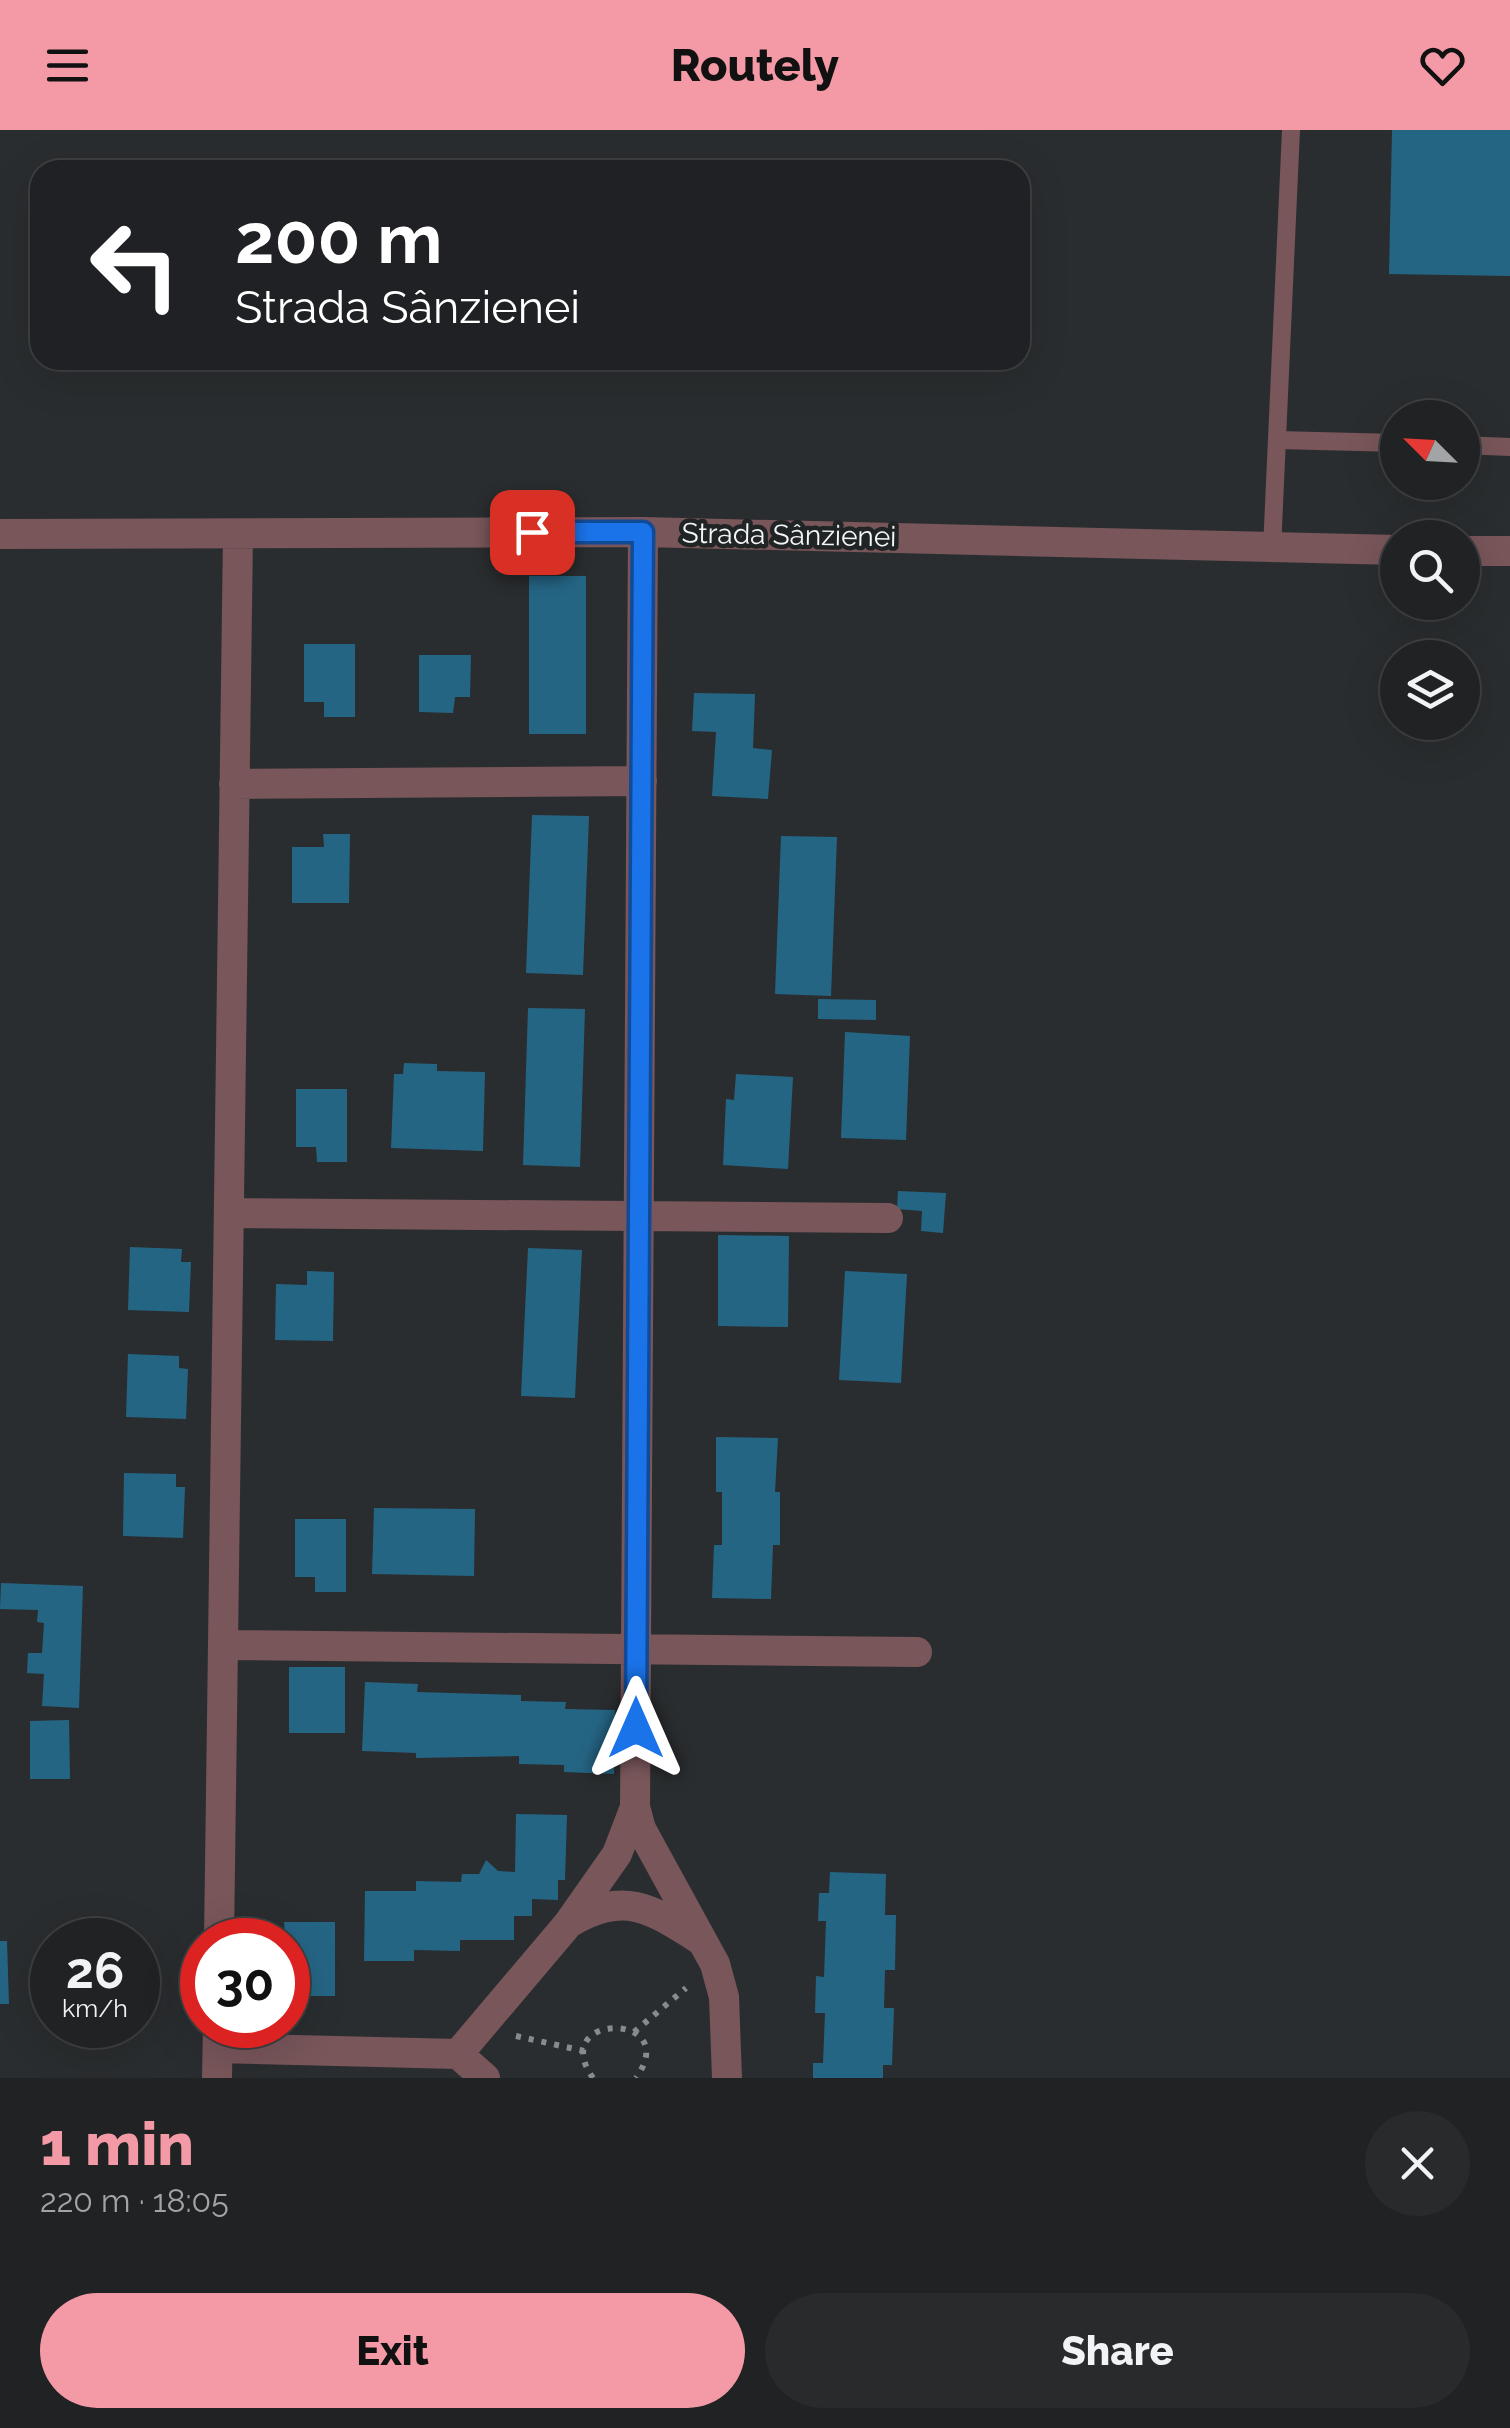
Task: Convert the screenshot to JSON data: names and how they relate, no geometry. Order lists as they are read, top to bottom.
{
  "streets": {
    "street": ["Strada Sânzienei"]
  },
  "north": "top left",
  "page": {
    "header": "Routely",
    "turn": ["200 m", "Strada Sânzienei"],
    "speed": "26 km/h",
    "limit": "30",
    "heading": ["1 min", "220 m · 18:05"],
    "buttons": ["Exit", "Share"]
  }
}
